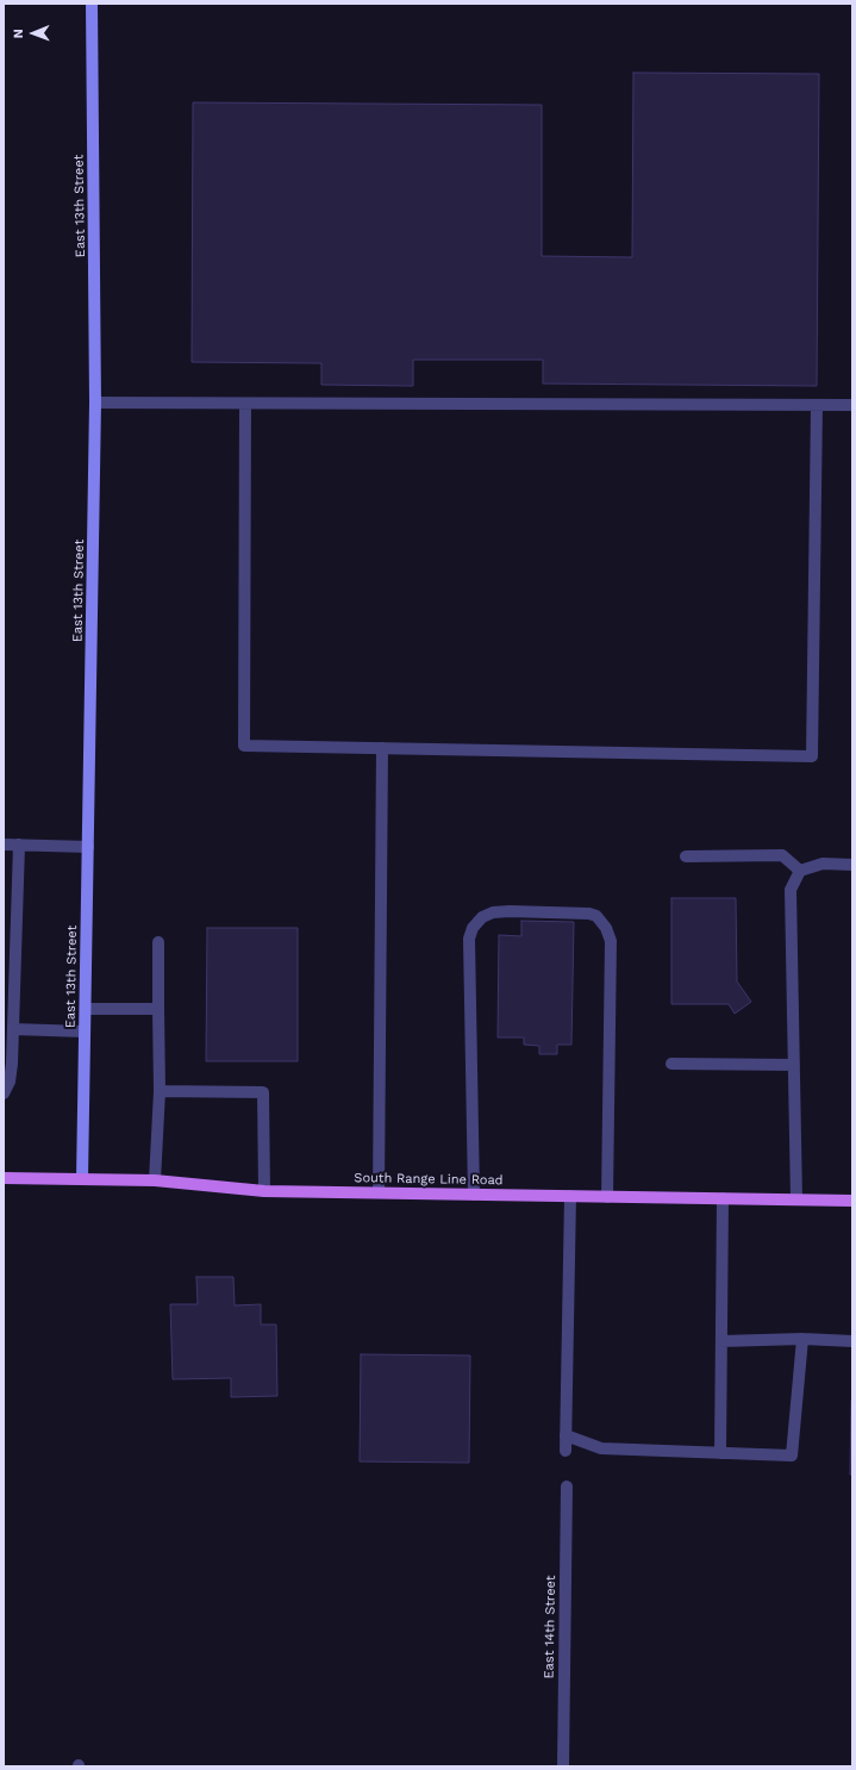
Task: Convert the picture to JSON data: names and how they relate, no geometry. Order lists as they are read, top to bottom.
{
  "streets": {
    "main road": ["South Range Line Road"],
    "street": ["East 13th Street", "East 14th Street"]
  },
  "crossings": [
    ["East 13th Street", "South Range Line Road"]
  ],
  "north": "left"
}
